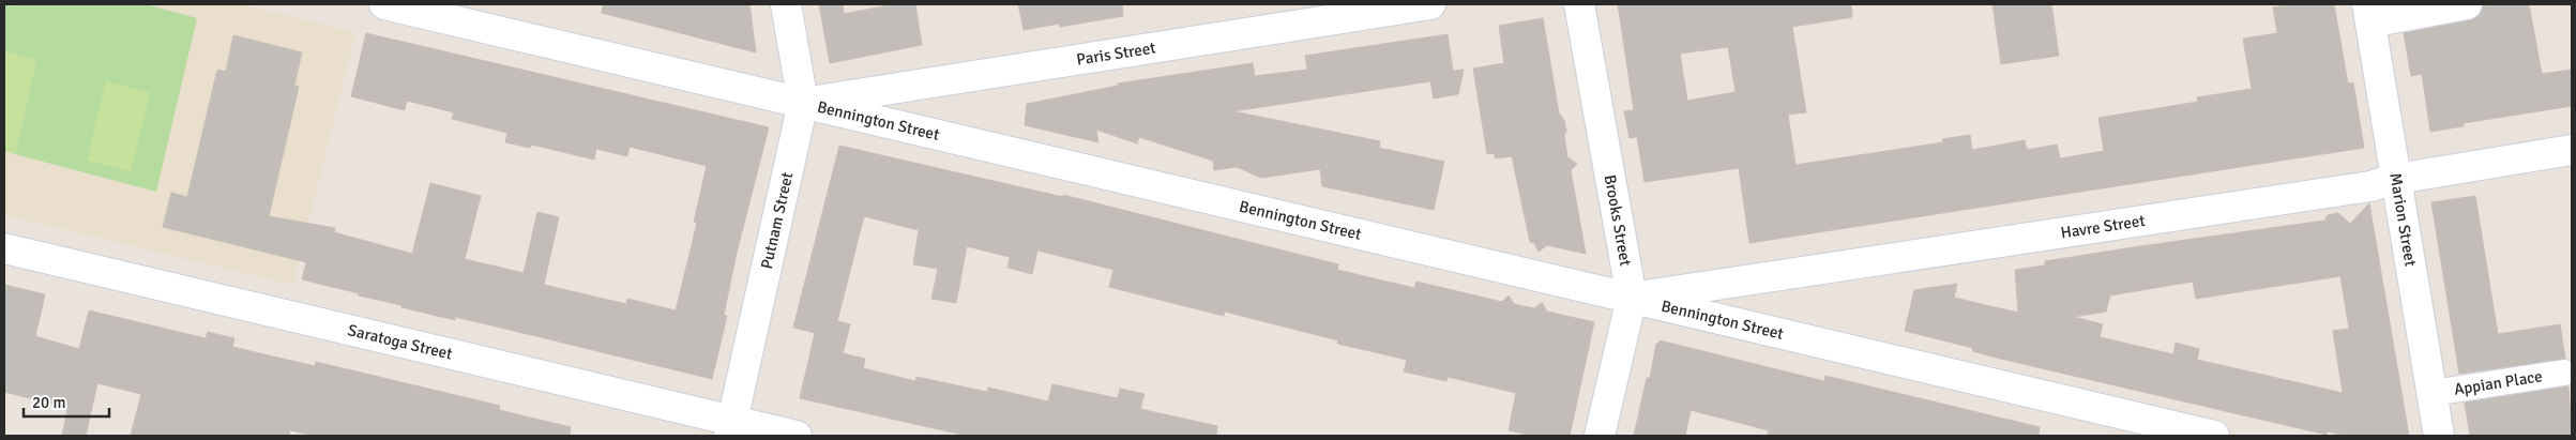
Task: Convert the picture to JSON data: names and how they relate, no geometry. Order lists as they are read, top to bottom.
{
  "streets": {
    "street": [
      "Paris Street",
      "Bennington Street",
      "Putnam Street",
      "Brooks Street",
      "Marion Street",
      "Havre Street",
      "Saratoga Street",
      "Appian Place"
    ]
  },
  "crossings": [
    ["Paris Street", "Bennington Street"],
    ["Paris Street", "Putnam Street"],
    ["Bennington Street", "Putnam Street"],
    ["Bennington Street", "Brooks Street"],
    ["Bennington Street", "Havre Street"],
    ["Putnam Street", "Saratoga Street"],
    ["Brooks Street", "Havre Street"],
    ["Marion Street", "Havre Street"],
    ["Marion Street", "Appian Place"]
  ],
  "scale_bar": "20 m"
}
